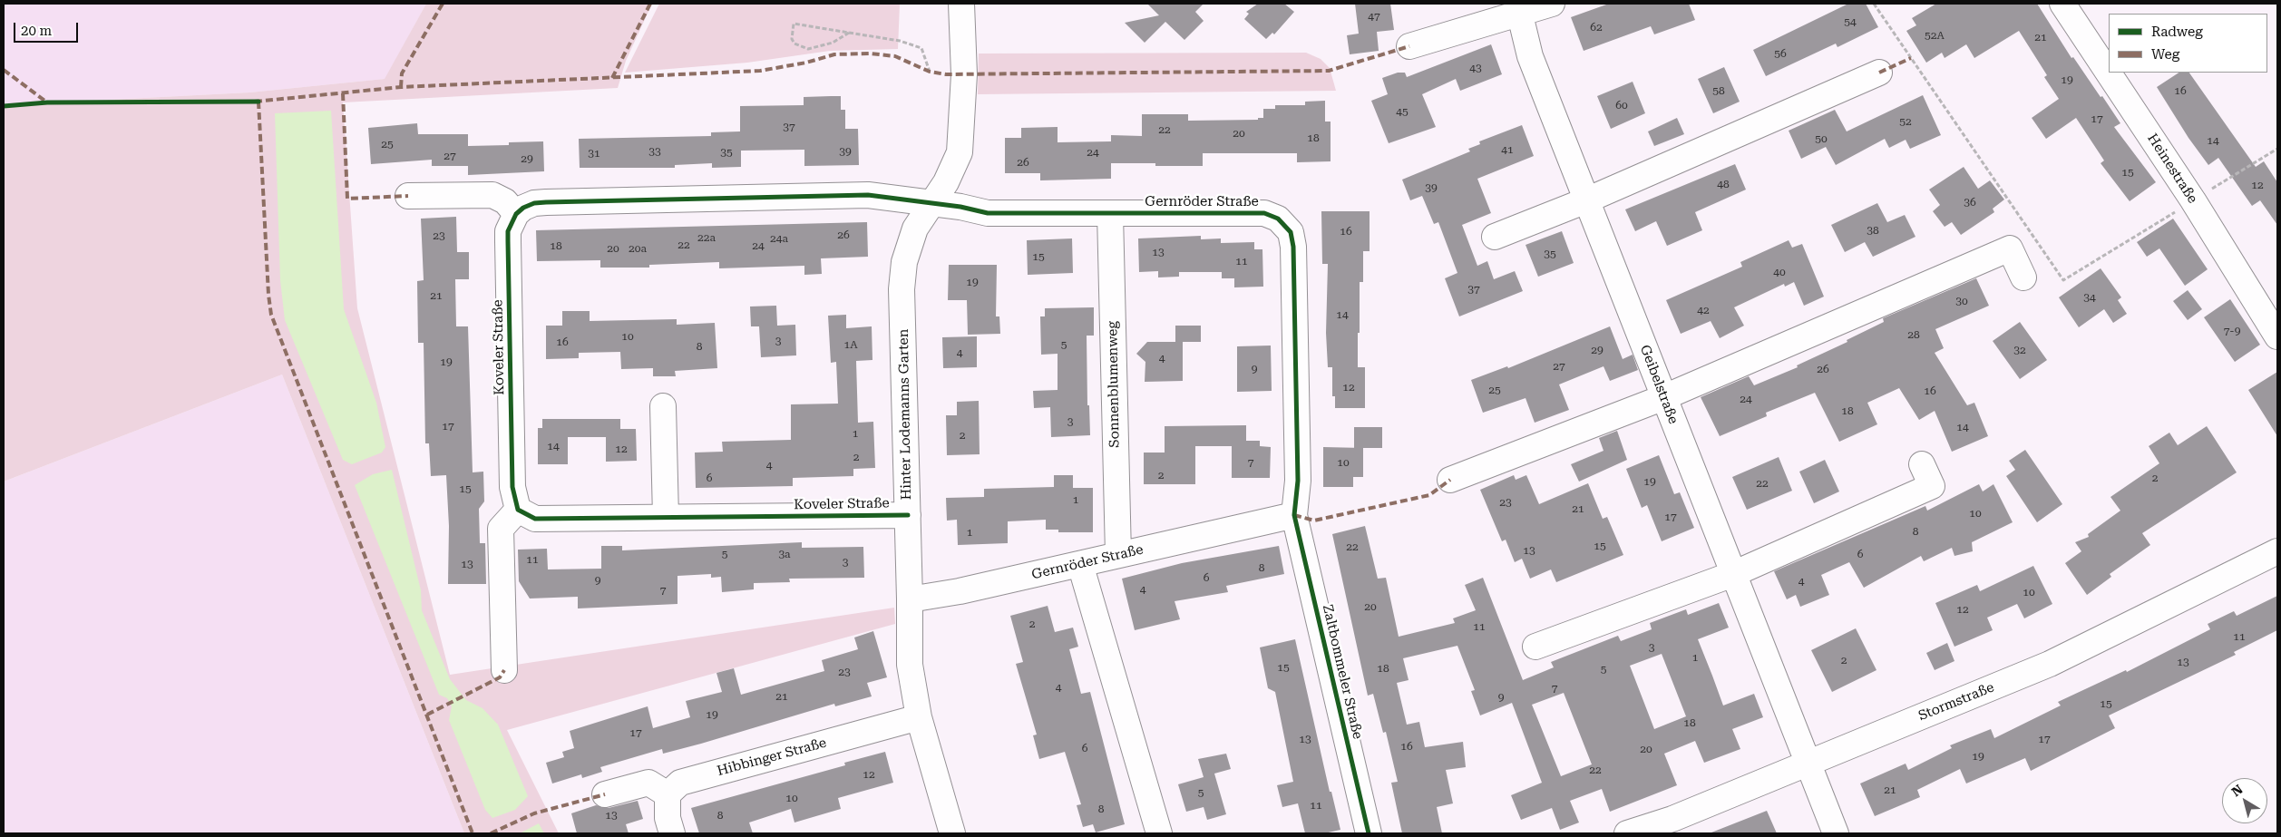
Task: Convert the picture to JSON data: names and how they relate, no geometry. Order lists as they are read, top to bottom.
{
  "streets": {
    "street": [
      "Heinestraße",
      "Gernröder Straße",
      "Koveler Straße",
      "Sonnenblumenweg",
      "Geibelstraße",
      "Hinter Lodemanns Garten",
      "Zaltbommeler Straße",
      "Stormstraße",
      "Hibbinger Straße"
    ]
  },
  "crossings": [
    ["Gernröder Straße", "Sonnenblumenweg"],
    ["Gernröder Straße", "Hinter Lodemanns Garten"],
    ["Gernröder Straße", "Zaltbommeler Straße"],
    ["Koveler Straße", "Hinter Lodemanns Garten"],
    ["Geibelstraße", "Stormstraße"],
    ["Hinter Lodemanns Garten", "Hibbinger Straße"]
  ],
  "house_numbers": [
    "47",
    "54",
    "62",
    "52A",
    "21",
    "56",
    "43",
    "19",
    "58",
    "16",
    "60",
    "45",
    "17",
    "52",
    "37",
    "22",
    "20",
    "18",
    "50",
    "14",
    "25",
    "41",
    "33",
    "39",
    "35",
    "24",
    "31",
    "27",
    "29",
    "26",
    "15",
    "48",
    "12",
    "39",
    "36",
    "38",
    "16",
    "26",
    "23",
    "22a",
    "24a",
    "22",
    "18",
    "24",
    "20",
    "20a",
    "13",
    "35",
    "15",
    "11",
    "40",
    "19",
    "37",
    "21",
    "34",
    "30",
    "42",
    "14",
    "7-9",
    "28",
    "10",
    "3",
    "16",
    "1A",
    "5",
    "8",
    "29",
    "32",
    "4",
    "4",
    "19",
    "27",
    "9",
    "26",
    "12",
    "25",
    "16",
    "24",
    "18",
    "3",
    "17",
    "14",
    "1",
    "2",
    "14",
    "12",
    "2",
    "7",
    "10",
    "4",
    "2",
    "6",
    "2",
    "19",
    "22",
    "15",
    "1",
    "23",
    "21",
    "10",
    "17",
    "8",
    "1",
    "15",
    "22",
    "13",
    "5",
    "3a",
    "6",
    "11",
    "3",
    "13",
    "8",
    "6",
    "9",
    "4",
    "4",
    "7",
    "10",
    "20",
    "12",
    "2",
    "11",
    "11",
    "3",
    "1",
    "2",
    "13",
    "15",
    "18",
    "5",
    "23",
    "4",
    "7",
    "21",
    "9",
    "15",
    "19",
    "18",
    "17",
    "13",
    "17",
    "16",
    "6",
    "20",
    "19",
    "22",
    "12",
    "21",
    "5",
    "10",
    "11",
    "8",
    "13",
    "8"
  ],
  "legend": ["Radweg", "Weg"],
  "scale_bar": "20 m",
  "north": "top left"
}
